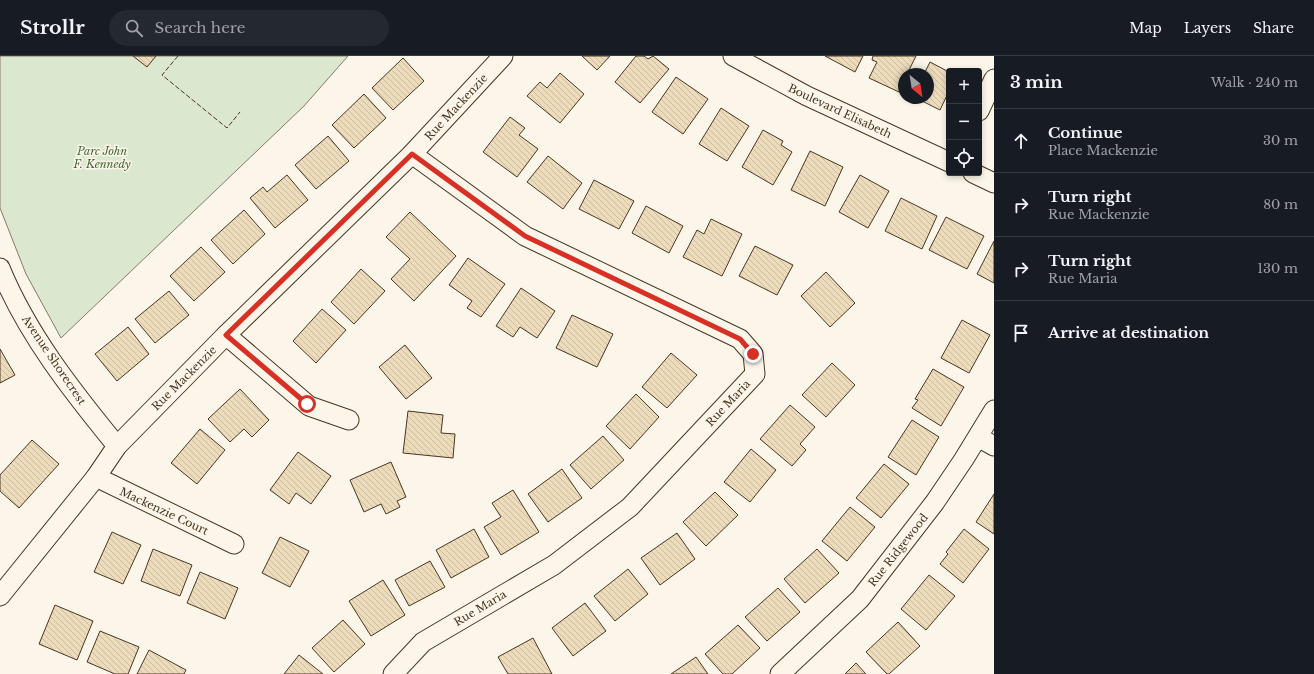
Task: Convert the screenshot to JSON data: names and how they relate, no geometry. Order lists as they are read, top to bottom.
{
  "streets": {
    "street": [
      "Rue Mackenzie",
      "Boulevard Elisabeth",
      "Avenue Shorecrest",
      "Rue Maria",
      "Mackenzie Court",
      "Rue Ridgewood"
    ]
  },
  "crossings": [
    ["Rue Mackenzie", "Avenue Shorecrest"],
    ["Rue Mackenzie", "Rue Maria"],
    ["Rue Mackenzie", "Mackenzie Court"]
  ],
  "parks": ["Parc John F. Kennedy"],
  "north": "bottom right",
  "page": {
    "header": "Strollr",
    "search": "Search here",
    "nav": ["Map", "Layers", "Share"],
    "heading": ["3 min", "Walk · 240 m"],
    "map_buttons": ["+", "−"],
    "list": [
      ["Continue", "Place Mackenzie", "30 m"],
      ["Turn right", "Rue Mackenzie", "80 m"],
      ["Turn right", "Rue Maria", "130 m"],
      "Arrive at destination"
    ]
  }
}
